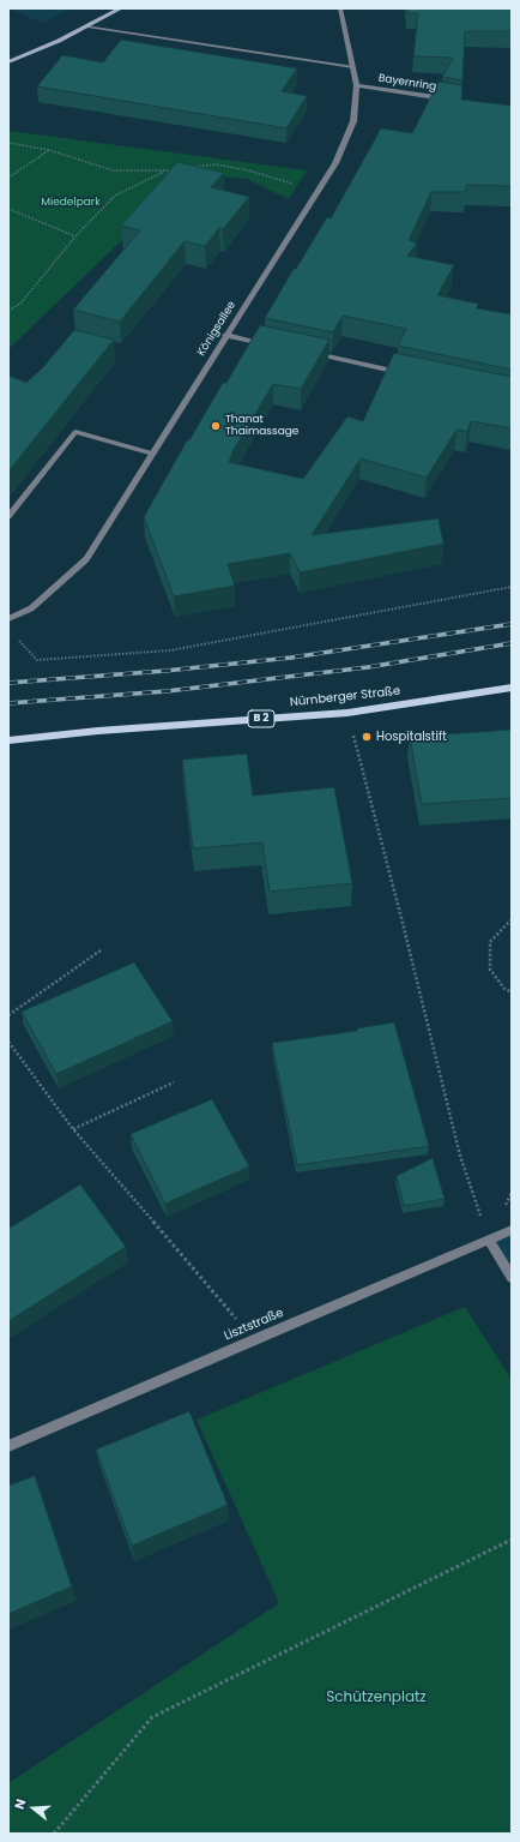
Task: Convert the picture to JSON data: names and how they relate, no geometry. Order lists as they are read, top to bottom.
{
  "streets": {
    "main road": ["Nürnberger Straße", "B 2"],
    "street": ["Bayernring", "Königsallee", "Lisztstraße"]
  },
  "crossings": [
    ["Bayernring", "Königsallee"]
  ],
  "parks": ["Miedelpark", "Schützenplatz"],
  "places": ["Thanat Thaimassage", "Hospitalstift"],
  "north": "left"
}
